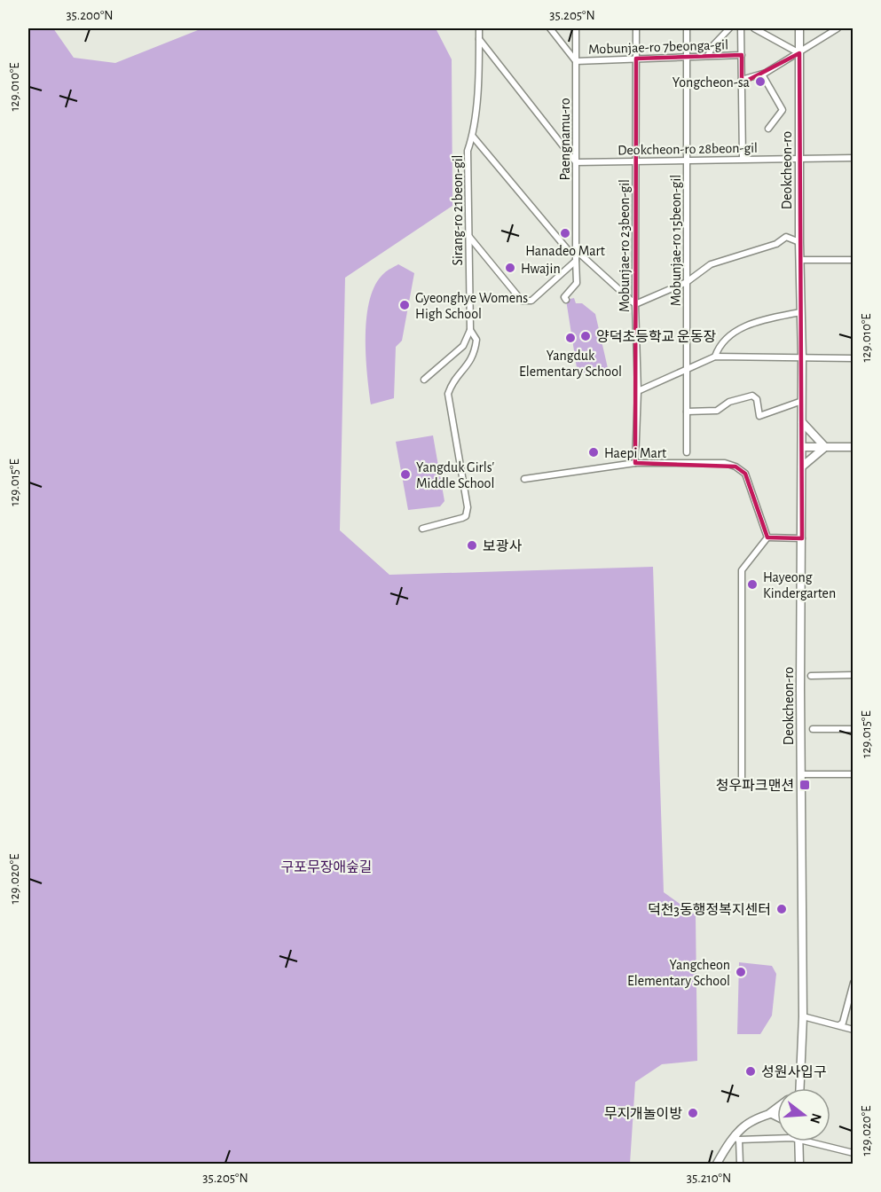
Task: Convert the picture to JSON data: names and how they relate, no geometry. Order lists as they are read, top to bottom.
{
  "streets": {
    "main road": ["Deokcheon-ro"],
    "street": [
      "Mobunjae-ro 7beonga-gil",
      "Paengnamu-ro",
      "Deokcheon-ro 28beon-gil",
      "Sirang-ro 21beon-gil",
      "Mobunjae-ro 15beon-gil",
      "Mobunjae-ro 23beon-gil"
    ]
  },
  "crossings": [
    ["Mobunjae-ro 7beonga-gil", "Paengnamu-ro"],
    ["Mobunjae-ro 7beonga-gil", "Mobunjae-ro 15beon-gil"],
    ["Mobunjae-ro 7beonga-gil", "Mobunjae-ro 23beon-gil"],
    ["Paengnamu-ro", "Deokcheon-ro 28beon-gil"],
    ["Paengnamu-ro", "Sirang-ro 21beon-gil"],
    ["Deokcheon-ro 28beon-gil", "Deokcheon-ro"],
    ["Deokcheon-ro 28beon-gil", "Mobunjae-ro 15beon-gil"],
    ["Deokcheon-ro 28beon-gil", "Mobunjae-ro 23beon-gil"]
  ],
  "parks": ["구포무장애숲길"],
  "places": {
    "other": [
      "Yongcheon-sa",
      "Hanadeo Mart",
      "Hwajin",
      "Gyeonghye Womens High School",
      "양덕초등학교 운동장",
      "Yangduk Elementary School",
      "Haepi Mart",
      "Yangduk Girls' Middle School",
      "보광사",
      "Hayeong Kindergarten",
      "덕천3동행정복지센터",
      "Yangcheon Elementary School",
      "성원사입구",
      "무지개놀이방"
    ],
    "transit": ["청우파크맨션"]
  },
  "north": "right",
  "coordinates": [
    "35.200°N",
    "35.205°N",
    "129.010°E",
    "129.015°E",
    "129.020°E",
    "35.210°N"
  ]
}
